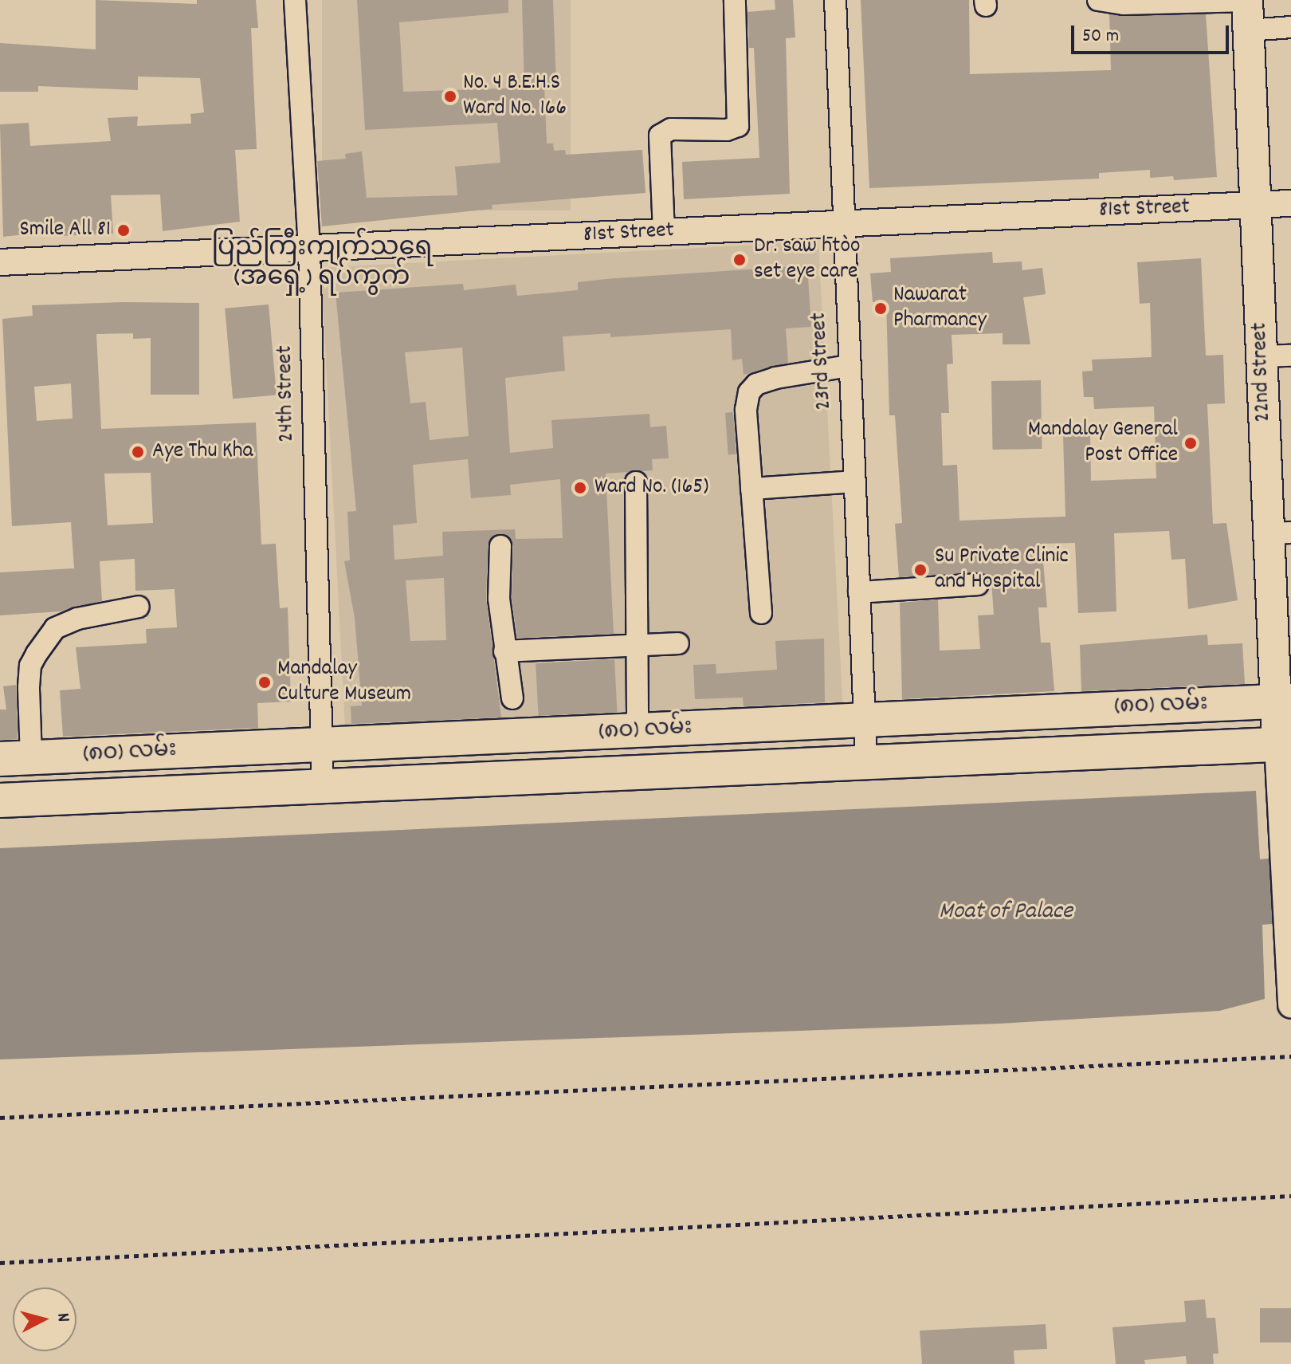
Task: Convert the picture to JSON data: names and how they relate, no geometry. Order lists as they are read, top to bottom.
{
  "streets": {
    "main road": ["22nd Street", "(၈၀) လမ်း"],
    "street": ["81st Street", "23rd Street", "24th Street"]
  },
  "crossings": [
    ["81st Street", "23rd Street"],
    ["81st Street", "22nd Street"],
    ["81st Street", "24th Street"],
    ["23rd Street", "(၈၀) လမ်း"],
    ["22nd Street", "(၈၀) လမ်း"],
    ["24th Street", "(၈၀) လမ်း"]
  ],
  "districts": ["ပြည်ကြီးကျက်သရေ (အရှေ့) ရပ်ကွက်"],
  "water": ["Moat of Palace"],
  "places": [
    "No. 4 B.E.H.S Ward No. 166",
    "Smile All 81",
    "Dr. saw htòo set eye care",
    "Nawarat Pharmancy",
    "Mandalay General Post Office",
    "Aye Thu Kha",
    "Ward No. (165)",
    "Su Private Clinic and Hospital",
    "Mandalay Culture Museum"
  ],
  "scale_bar": "50 m",
  "north": "right"
}
